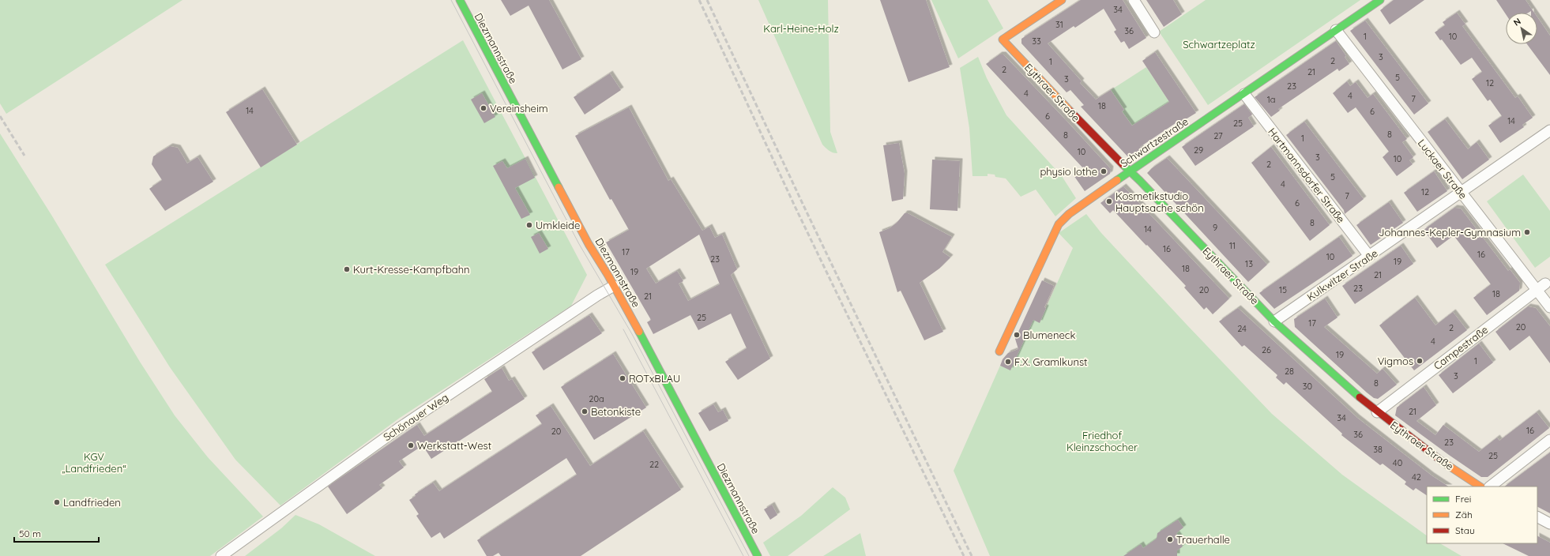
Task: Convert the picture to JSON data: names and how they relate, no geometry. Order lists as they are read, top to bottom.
{
  "streets": {
    "street": [
      "Diezmannstraße",
      "Eythraer Straße",
      "Schwartzestraße",
      "Luckaer Straße",
      "Hartmannsdorfer Straße",
      "Kulkwitzer Straße",
      "Campestraße",
      "Schönauer Weg"
    ]
  },
  "crossings": [
    ["Diezmannstraße", "Schönauer Weg"],
    ["Eythraer Straße", "Schwartzestraße"],
    ["Eythraer Straße", "Kulkwitzer Straße"],
    ["Eythraer Straße", "Campestraße"],
    ["Schwartzestraße", "Luckaer Straße"],
    ["Schwartzestraße", "Hartmannsdorfer Straße"],
    ["Luckaer Straße", "Kulkwitzer Straße"],
    ["Luckaer Straße", "Campestraße"],
    ["Hartmannsdorfer Straße", "Kulkwitzer Straße"]
  ],
  "parks": [
    "Karl-Heine-Holz",
    "Schwartzeplatz",
    "Friedhof Kleinzschocher",
    "KGV „Landfrieden“"
  ],
  "places": [
    "Vereinsheim",
    "physio lothe",
    "Kosmetikstudio Hauptsache schön",
    "Umkleide",
    "Johannes-Kepler-Gymnasium",
    "Kurt-Kresse-Kampfbahn",
    "Blumeneck",
    "Vigmos",
    "F.X. Gramlkunst",
    "ROTxBLAU",
    "Betonkiste",
    "Werkstatt-West",
    "Landfrieden",
    "Trauerhalle"
  ],
  "house_numbers": [
    "34",
    "31",
    "36",
    "1",
    "10",
    "33",
    "3",
    "2",
    "1",
    "2",
    "21",
    "5",
    "3",
    "12",
    "23",
    "4",
    "4",
    "7",
    "1a",
    "18",
    "14",
    "6",
    "6",
    "14",
    "25",
    "8",
    "8",
    "27",
    "1",
    "29",
    "10",
    "3",
    "10",
    "2",
    "5",
    "4",
    "12",
    "7",
    "6",
    "8",
    "9",
    "14",
    "11",
    "16",
    "17",
    "16",
    "10",
    "23",
    "19",
    "13",
    "18",
    "19",
    "21",
    "23",
    "20",
    "15",
    "18",
    "21",
    "25",
    "17",
    "20",
    "2",
    "24",
    "4",
    "26",
    "19",
    "1",
    "28",
    "3",
    "8",
    "30",
    "20a",
    "21",
    "34",
    "16",
    "20",
    "36",
    "23",
    "38",
    "25",
    "40",
    "22",
    "42"
  ],
  "legend": ["Frei", "Zäh", "Stau"],
  "scale_bar": "50 m",
  "north": "top left"
}
